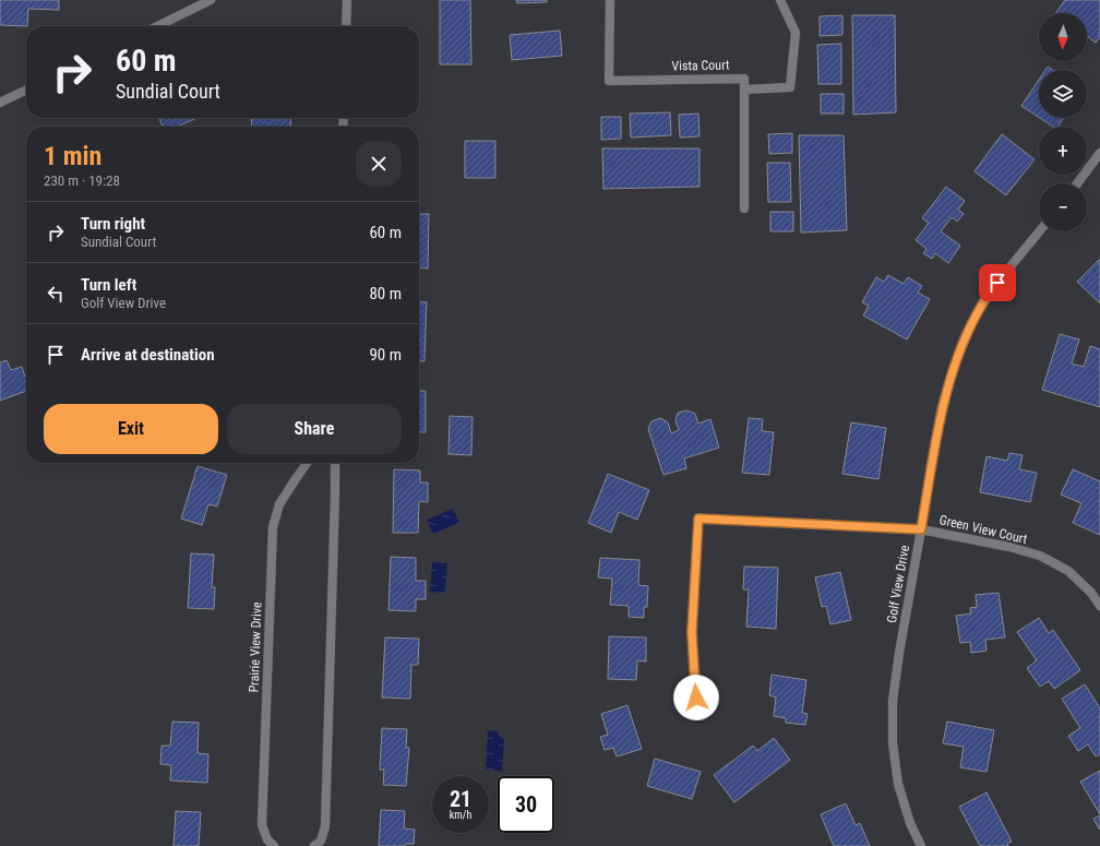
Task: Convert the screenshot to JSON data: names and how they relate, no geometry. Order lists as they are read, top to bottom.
{
  "streets": {
    "street": [
      "Vista Court",
      "Green View Court",
      "Golf View Drive",
      "Prairie View Drive"
    ]
  },
  "crossings": [
    ["Green View Court", "Golf View Drive"]
  ],
  "north": "bottom",
  "page": {
    "map_buttons": ["+", "−"],
    "turn": ["60 m", "Sundial Court"],
    "heading": ["1 min", "230 m · 19:28"],
    "list": [
      {
        "name": "Turn right",
        "note": "Sundial Court",
        "value": "60 m"
      },
      {
        "name": "Turn left",
        "note": "Golf View Drive",
        "value": "80 m"
      },
      {
        "name": "Arrive at destination",
        "value": "90 m"
      }
    ],
    "buttons": ["Exit", "Share"],
    "speed": "21 km/h",
    "limit": "30"
  }
}
